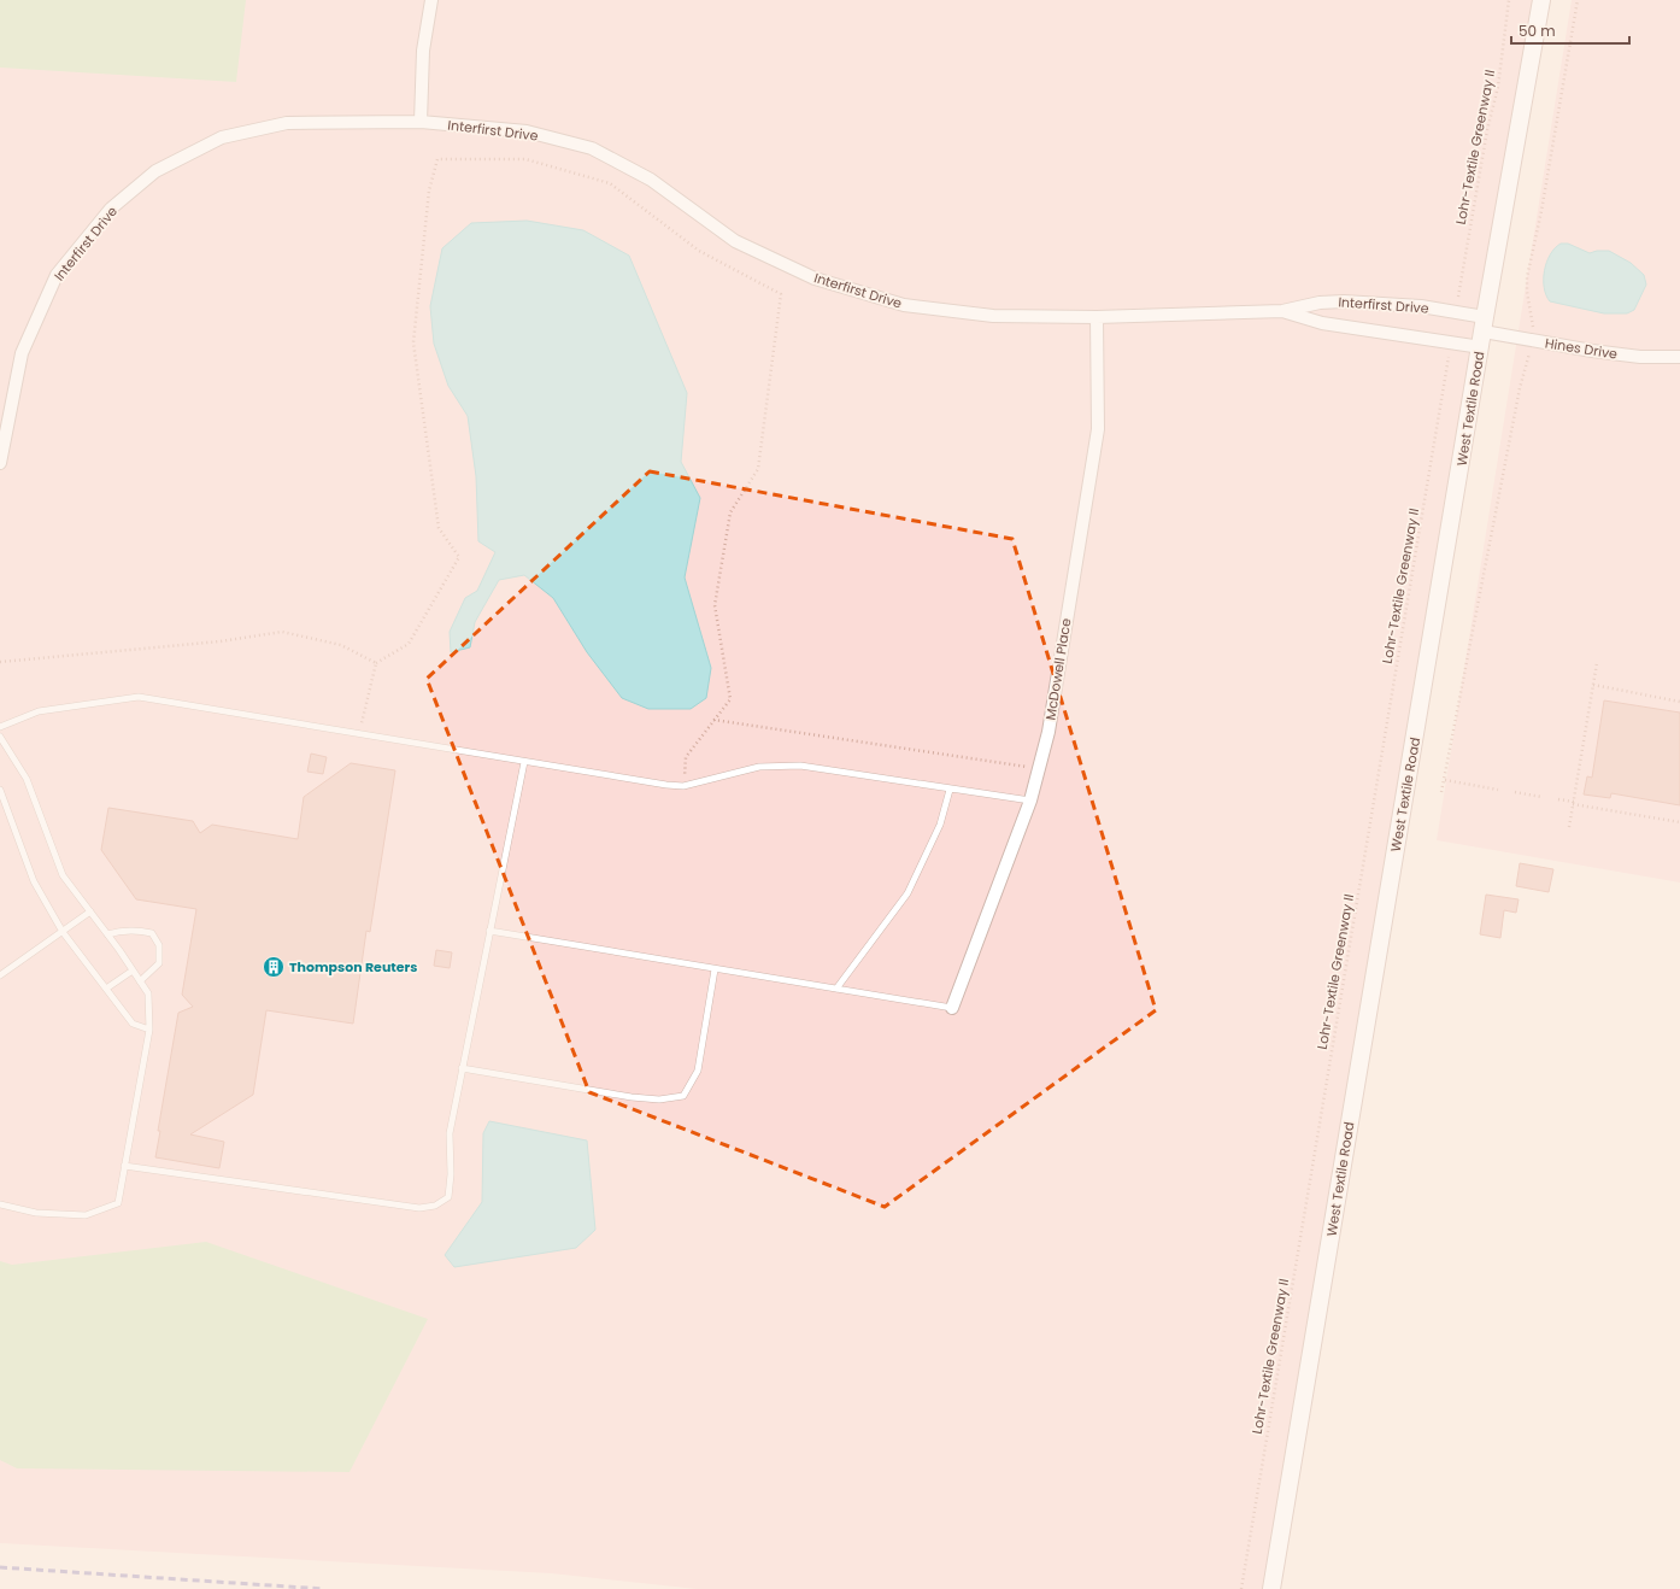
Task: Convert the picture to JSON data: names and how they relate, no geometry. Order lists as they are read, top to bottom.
{
  "streets": {
    "main road": ["West Textile Road"],
    "street": ["Interfirst Drive", "Hines Drive", "McDowell Place"],
    "path": ["Lohr-Textile Greenway II"]
  },
  "crossings": [
    ["Interfirst Drive", "Hines Drive"],
    ["Interfirst Drive", "West Textile Road"],
    ["Interfirst Drive", "McDowell Place"],
    ["Hines Drive", "West Textile Road"]
  ],
  "places": {
    "building": ["Thompson Reuters"]
  },
  "scale_bar": "50 m"
}
